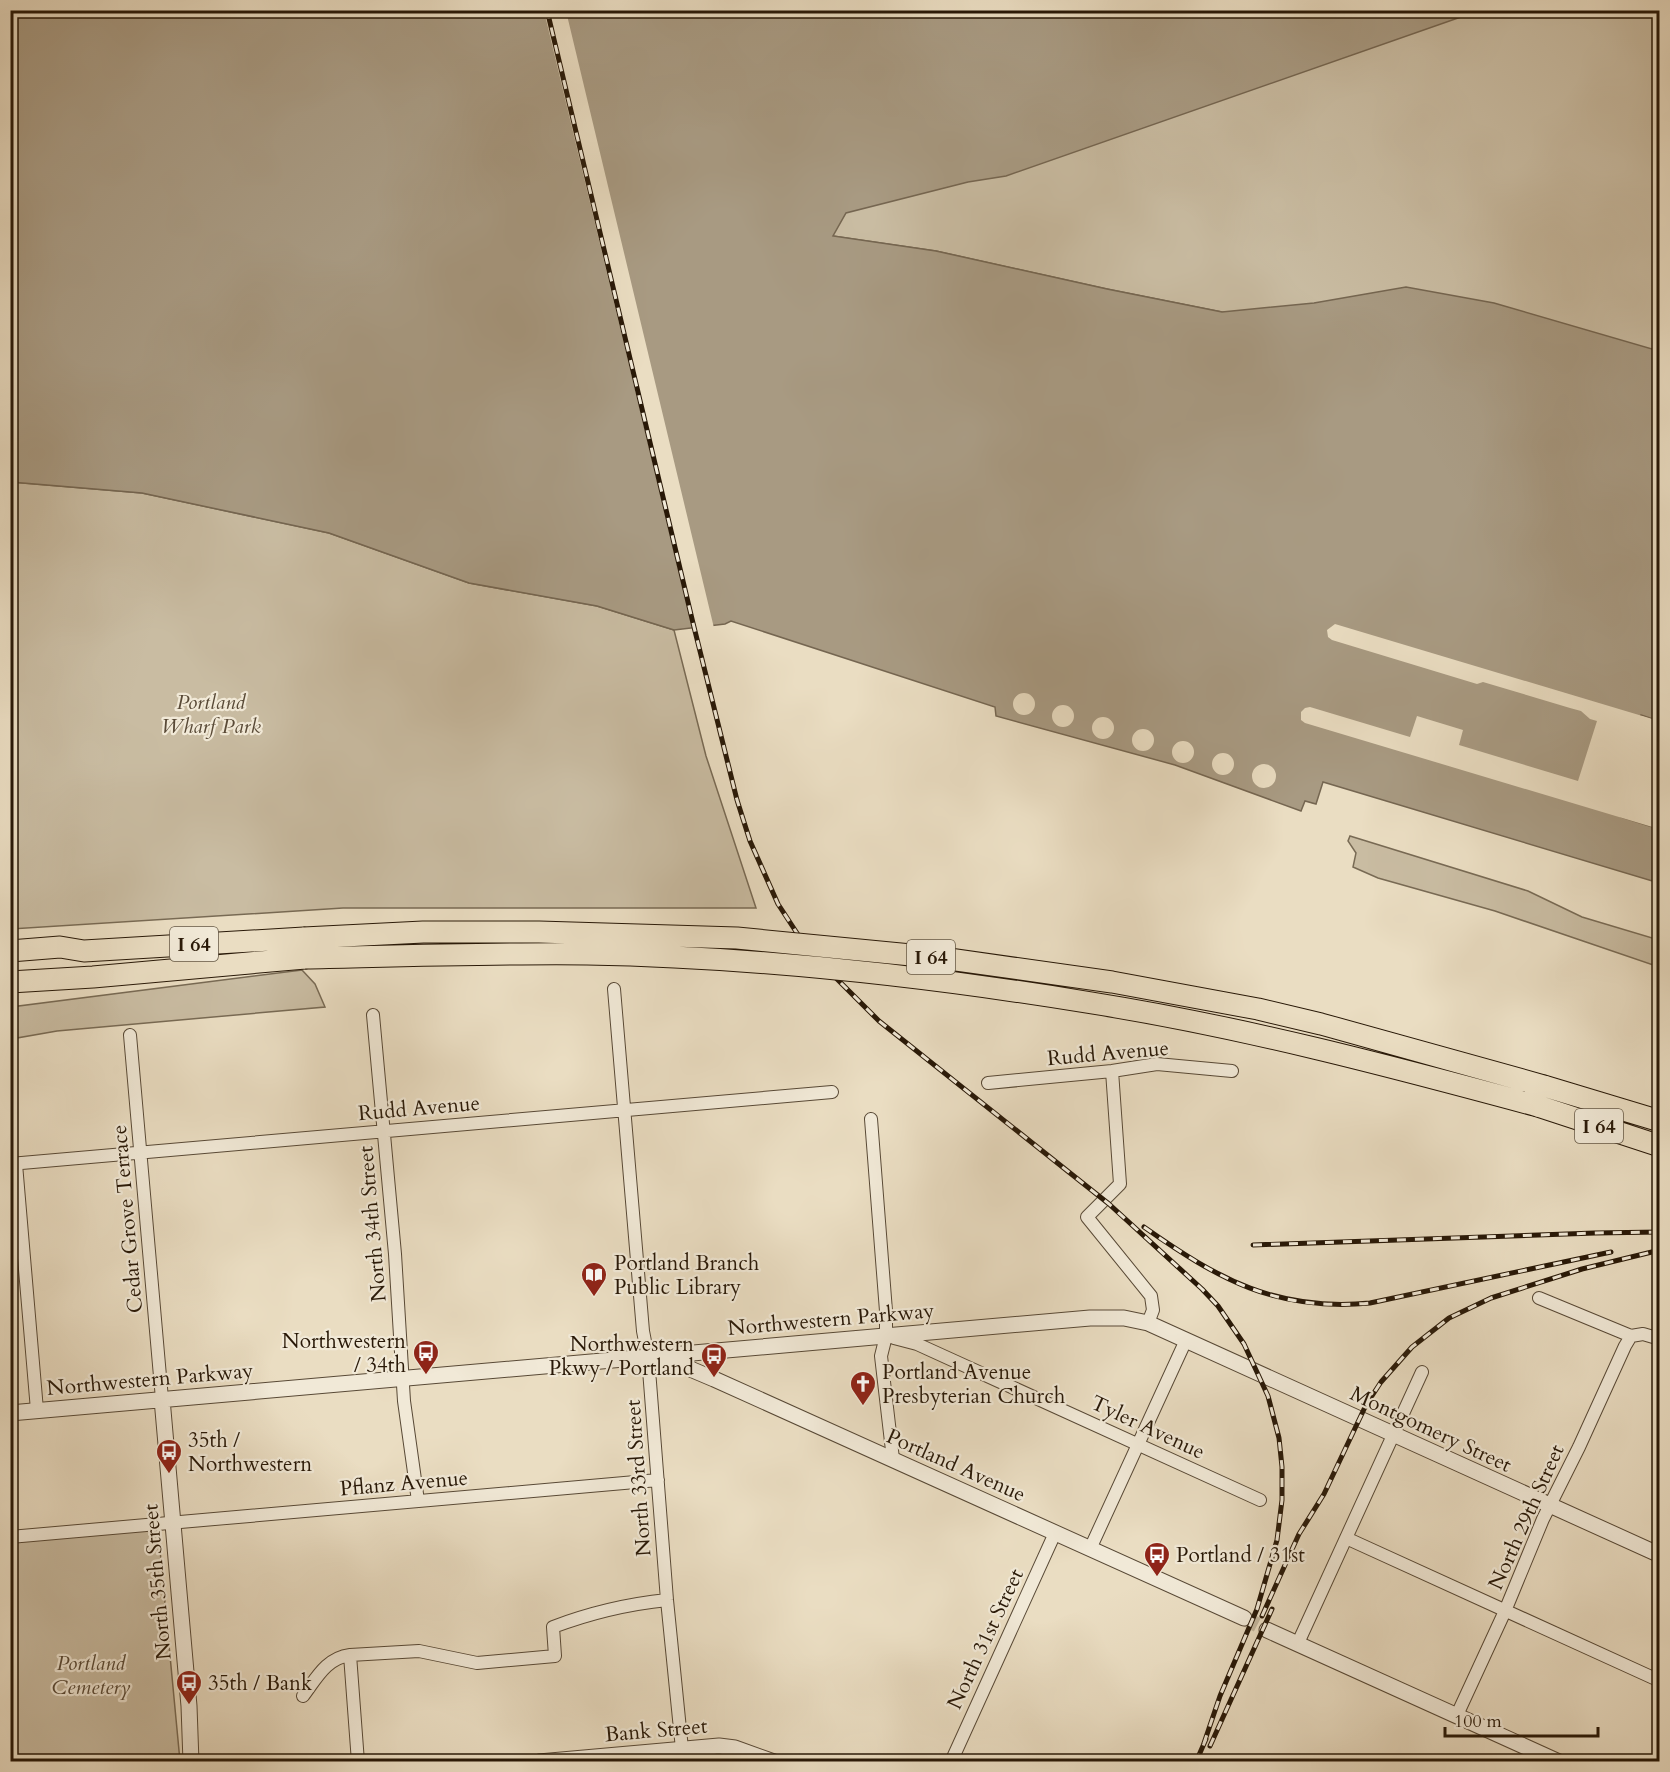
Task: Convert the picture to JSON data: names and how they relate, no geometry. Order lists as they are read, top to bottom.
{
  "streets": {
    "highway": ["I 64"],
    "street": [
      "Rudd Avenue",
      "Cedar Grove Terrace",
      "North 34th Street",
      "Northwestern Parkway",
      "Tyler Avenue",
      "Montgomery Street",
      "Portland Avenue",
      "North 33rd Street",
      "Pflanz Avenue",
      "North 29th Street",
      "North 35th Street",
      "North 31st Street",
      "Bank Street"
    ]
  },
  "crossings": [
    ["Rudd Avenue", "Cedar Grove Terrace"],
    ["Rudd Avenue", "North 34th Street"],
    ["Rudd Avenue", "North 33rd Street"],
    ["Cedar Grove Terrace", "Northwestern Parkway"],
    ["Cedar Grove Terrace", "North 35th Street"],
    ["North 34th Street", "Northwestern Parkway"],
    ["North 34th Street", "Pflanz Avenue"],
    ["Northwestern Parkway", "Tyler Avenue"],
    ["Northwestern Parkway", "Montgomery Street"],
    ["Northwestern Parkway", "Portland Avenue"],
    ["Northwestern Parkway", "North 33rd Street"],
    ["Northwestern Parkway", "North 35th Street"],
    ["Montgomery Street", "North 29th Street"],
    ["Portland Avenue", "North 33rd Street"],
    ["Portland Avenue", "North 31st Street"],
    ["North 33rd Street", "Pflanz Avenue"],
    ["North 33rd Street", "Bank Street"],
    ["Pflanz Avenue", "North 35th Street"]
  ],
  "parks": ["Portland Wharf Park", "Portland Cemetery"],
  "places": {
    "library": ["Portland Branch Public Library"],
    "bus stop": [
      "Northwestern / 34th",
      "Northwestern Pkwy / Portland",
      "35th / Northwestern",
      "Portland / 31st",
      "35th / Bank"
    ],
    "church": ["Portland Avenue Presbyterian Church"]
  },
  "scale_bar": "100 m"
}
